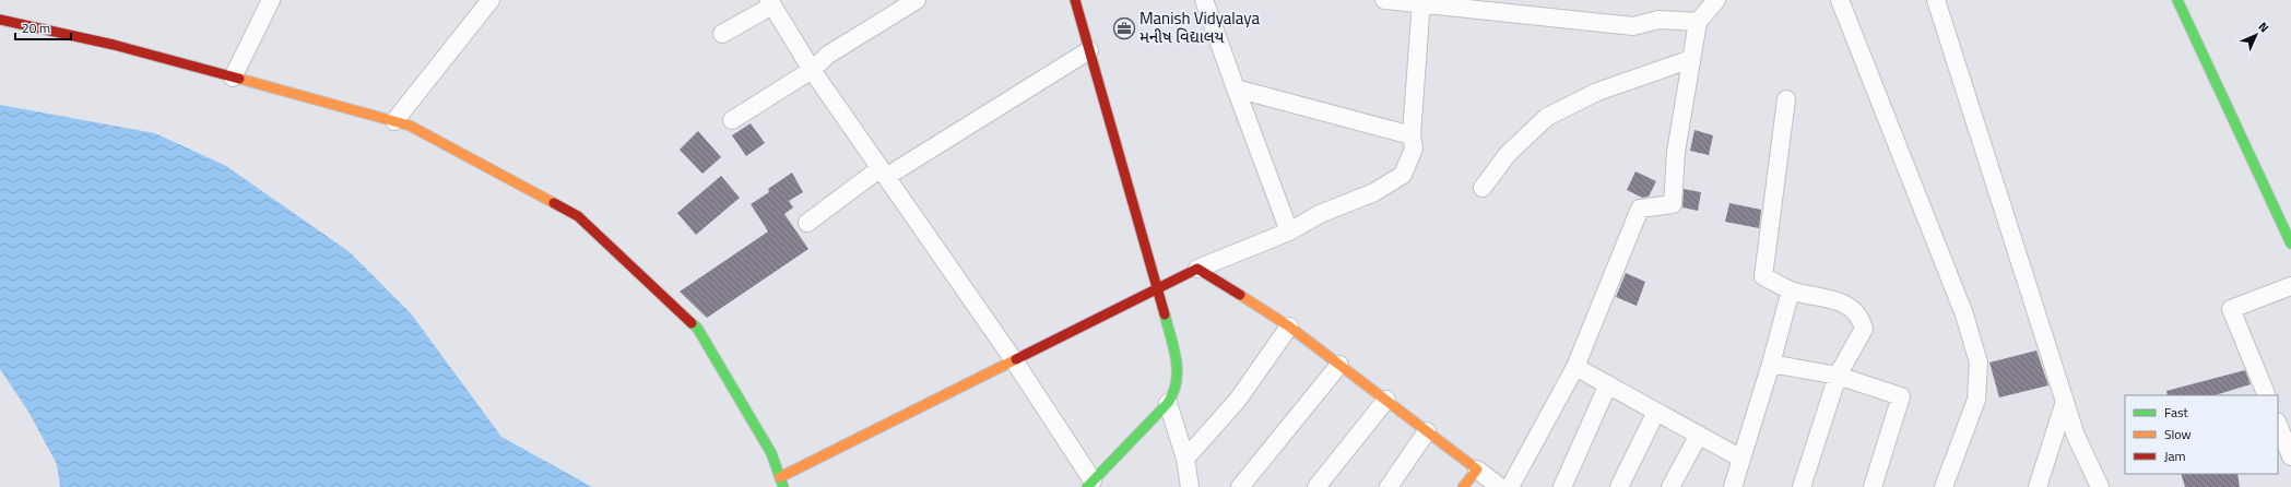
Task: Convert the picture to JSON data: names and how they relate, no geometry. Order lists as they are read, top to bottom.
{
  "places": {
    "office": ["Manish Vidyalaya મનીષ વિદ્યાલય"]
  },
  "legend": ["Fast", "Slow", "Jam"],
  "scale_bar": "20 m",
  "north": "top right"
}
